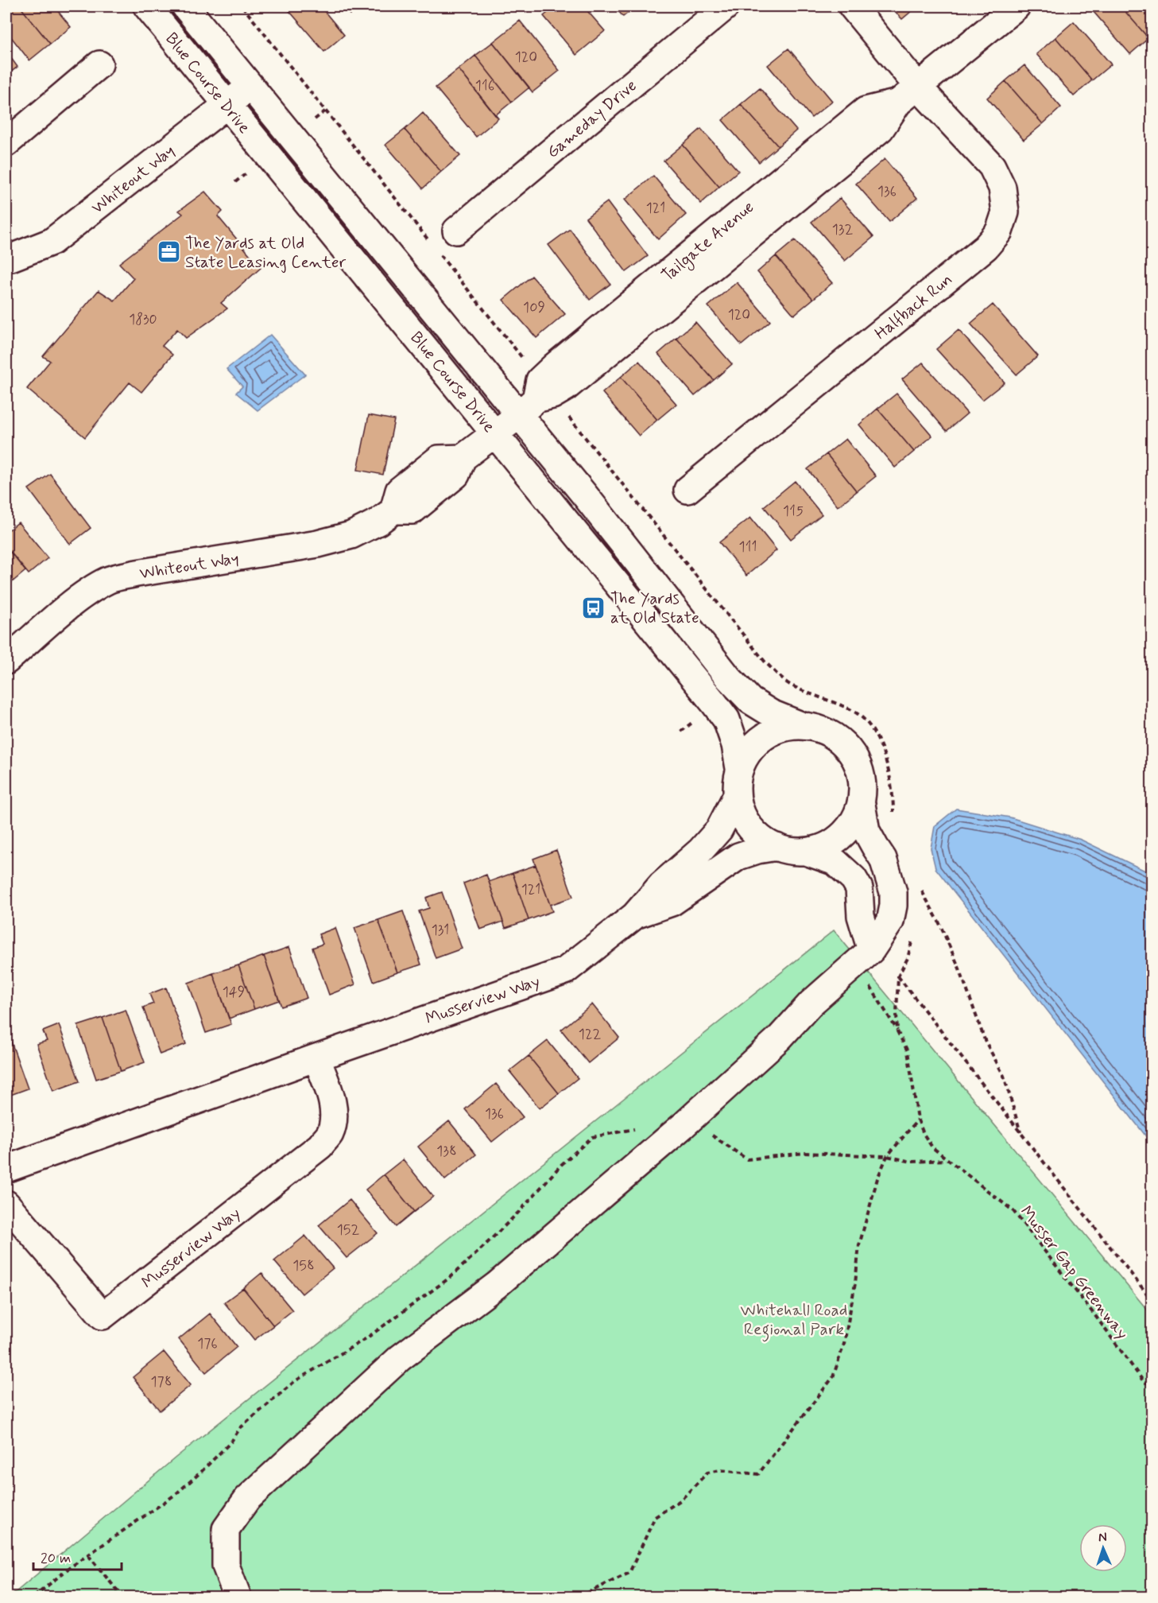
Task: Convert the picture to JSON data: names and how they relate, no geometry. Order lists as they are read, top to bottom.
{
  "streets": {
    "street": [
      "Blue Course Drive",
      "Gameday Drive",
      "Whiteout Way",
      "Tailgate Avenue",
      "Halfback Run",
      "Musserview Way"
    ],
    "path": ["Musser Gap Greenway"]
  },
  "crossings": [
    ["Blue Course Drive", "Whiteout Way"],
    ["Blue Course Drive", "Tailgate Avenue"],
    ["Blue Course Drive", "Musserview Way"],
    ["Whiteout Way", "Tailgate Avenue"],
    ["Tailgate Avenue", "Halfback Run"]
  ],
  "parks": ["Whitehall Road Regional Park"],
  "places": {
    "office": ["The Yards at Old State Leasing Center"],
    "bus stop": ["The Yards at Old State"]
  },
  "house_numbers": [
    "120",
    "116",
    "136",
    "121",
    "132",
    "109",
    "120",
    "1830",
    "115",
    "111",
    "121",
    "131",
    "149",
    "122",
    "136",
    "138",
    "152",
    "158",
    "176",
    "178"
  ],
  "scale_bar": "20 m",
  "north": "top"
}
